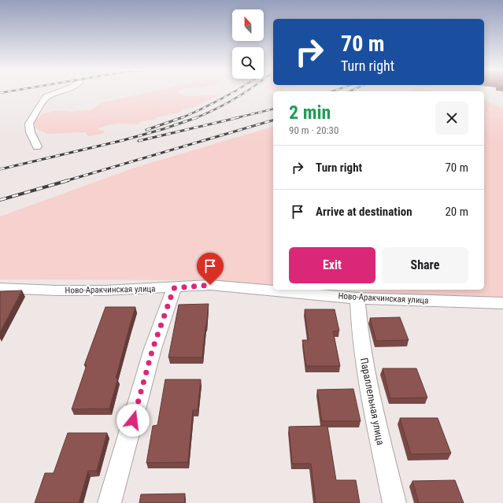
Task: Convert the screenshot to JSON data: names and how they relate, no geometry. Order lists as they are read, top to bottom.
{
  "streets": {
    "street": ["Ново-Аракчинская улица", "Параллельная улица"]
  },
  "crossings": [
    ["Ново-Аракчинская улица", "Параллельная улица"]
  ],
  "north": "top",
  "page": {
    "turn": ["70 m", "Turn right"],
    "heading": ["2 min", "90 m · 20:30"],
    "list": [
      {
        "name": "Turn right",
        "value": "70 m"
      },
      {
        "name": "Arrive at destination",
        "value": "20 m"
      }
    ],
    "buttons": ["Exit", "Share"]
  }
}
